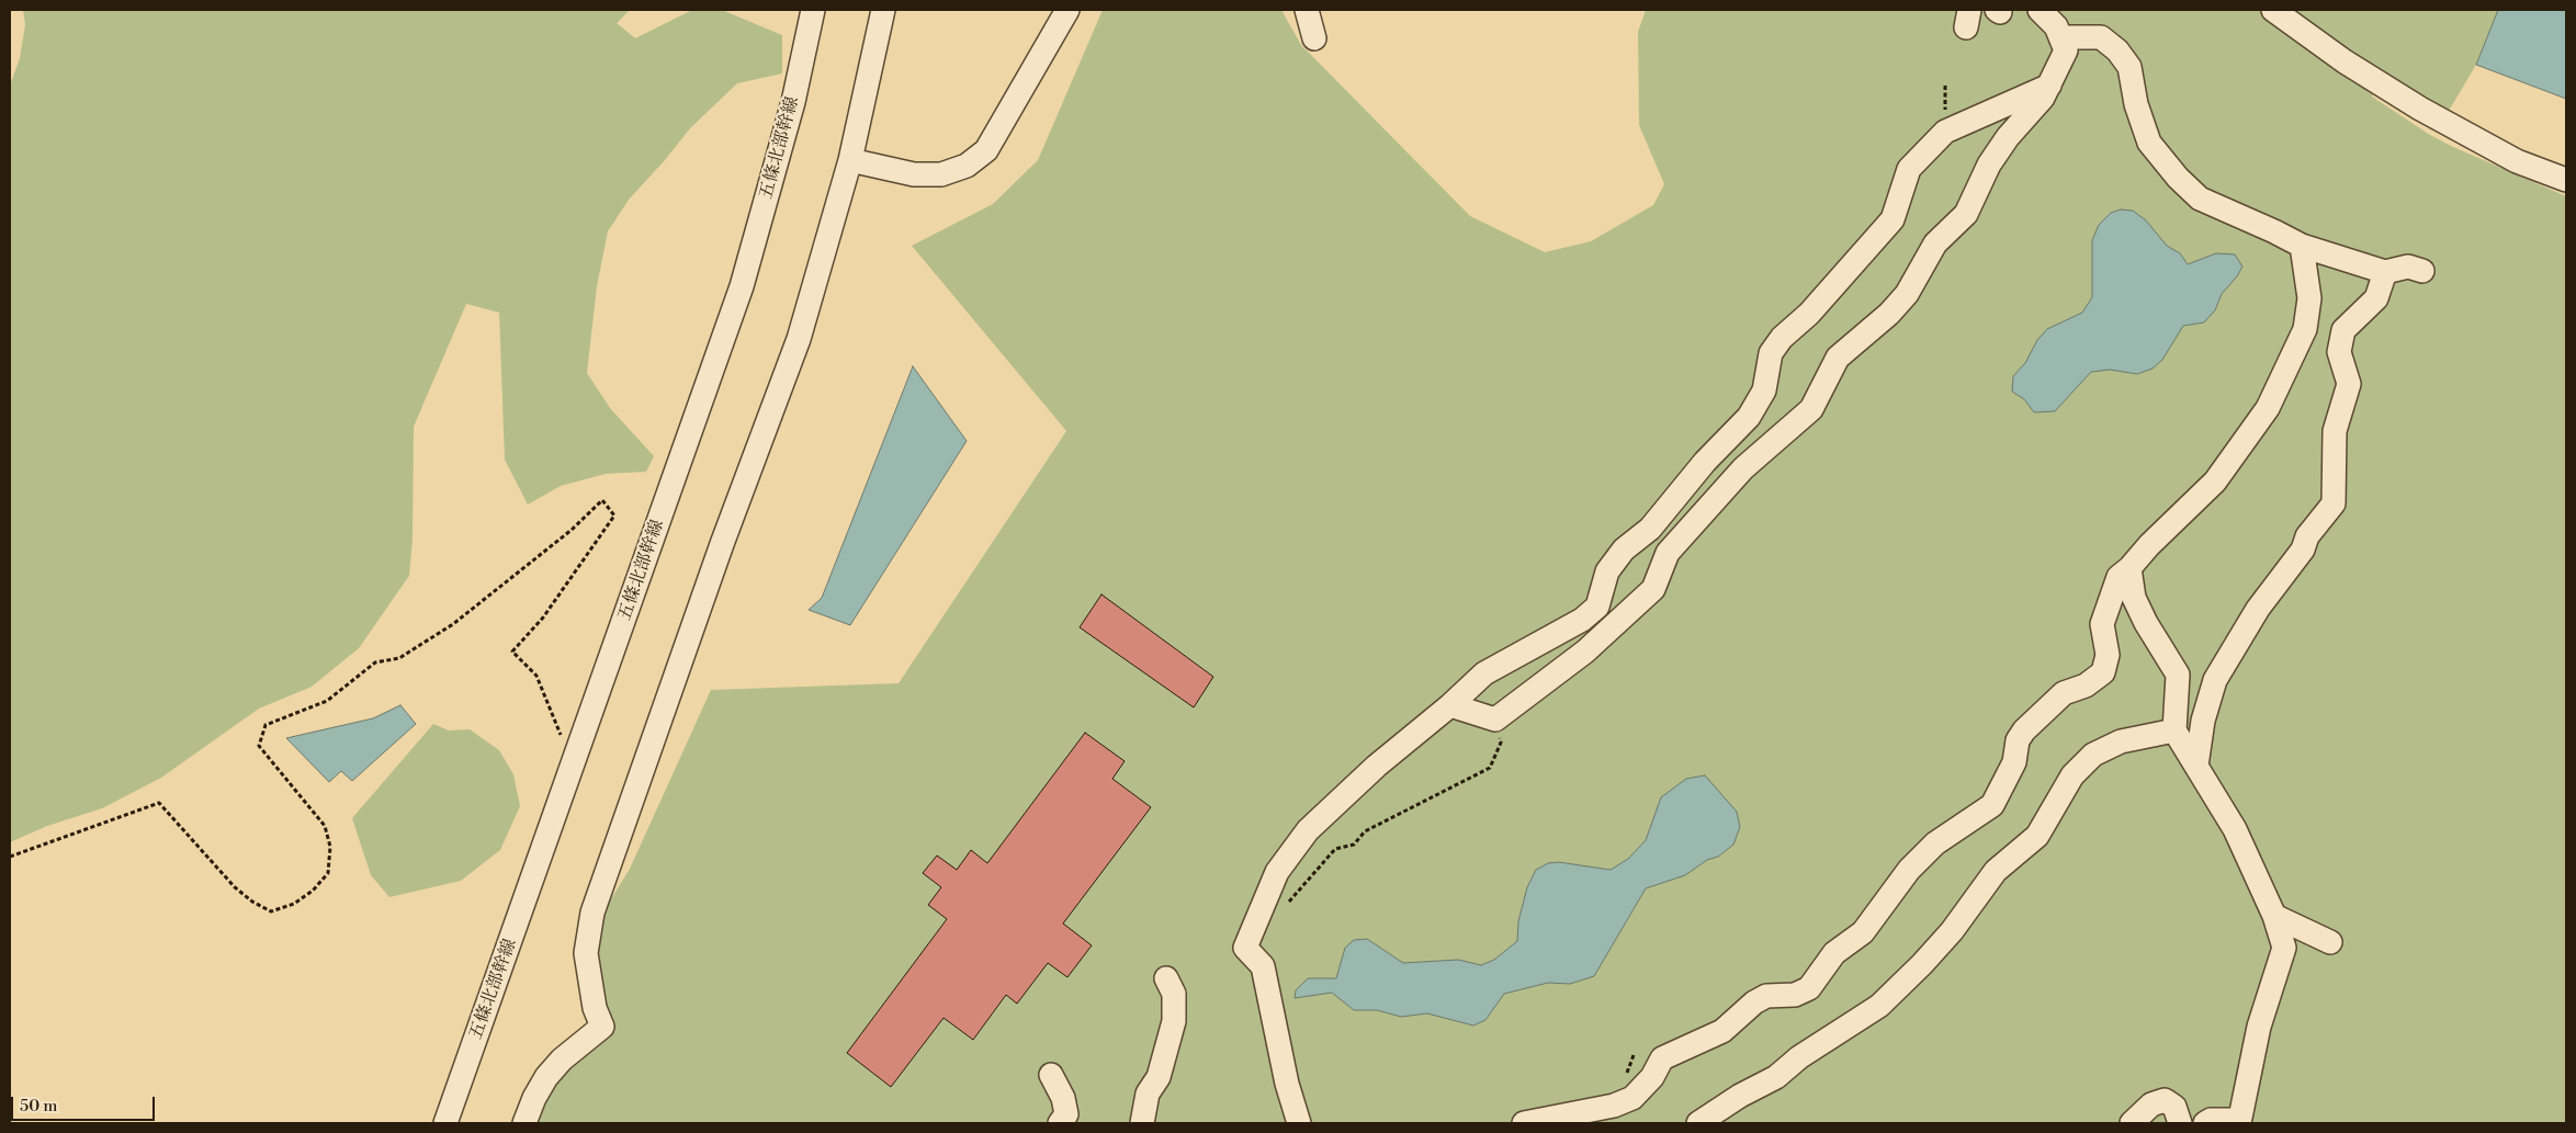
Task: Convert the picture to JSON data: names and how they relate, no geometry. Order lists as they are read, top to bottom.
{
  "streets": {
    "street": ["五條北部幹線"]
  },
  "scale_bar": "50 m"
}
